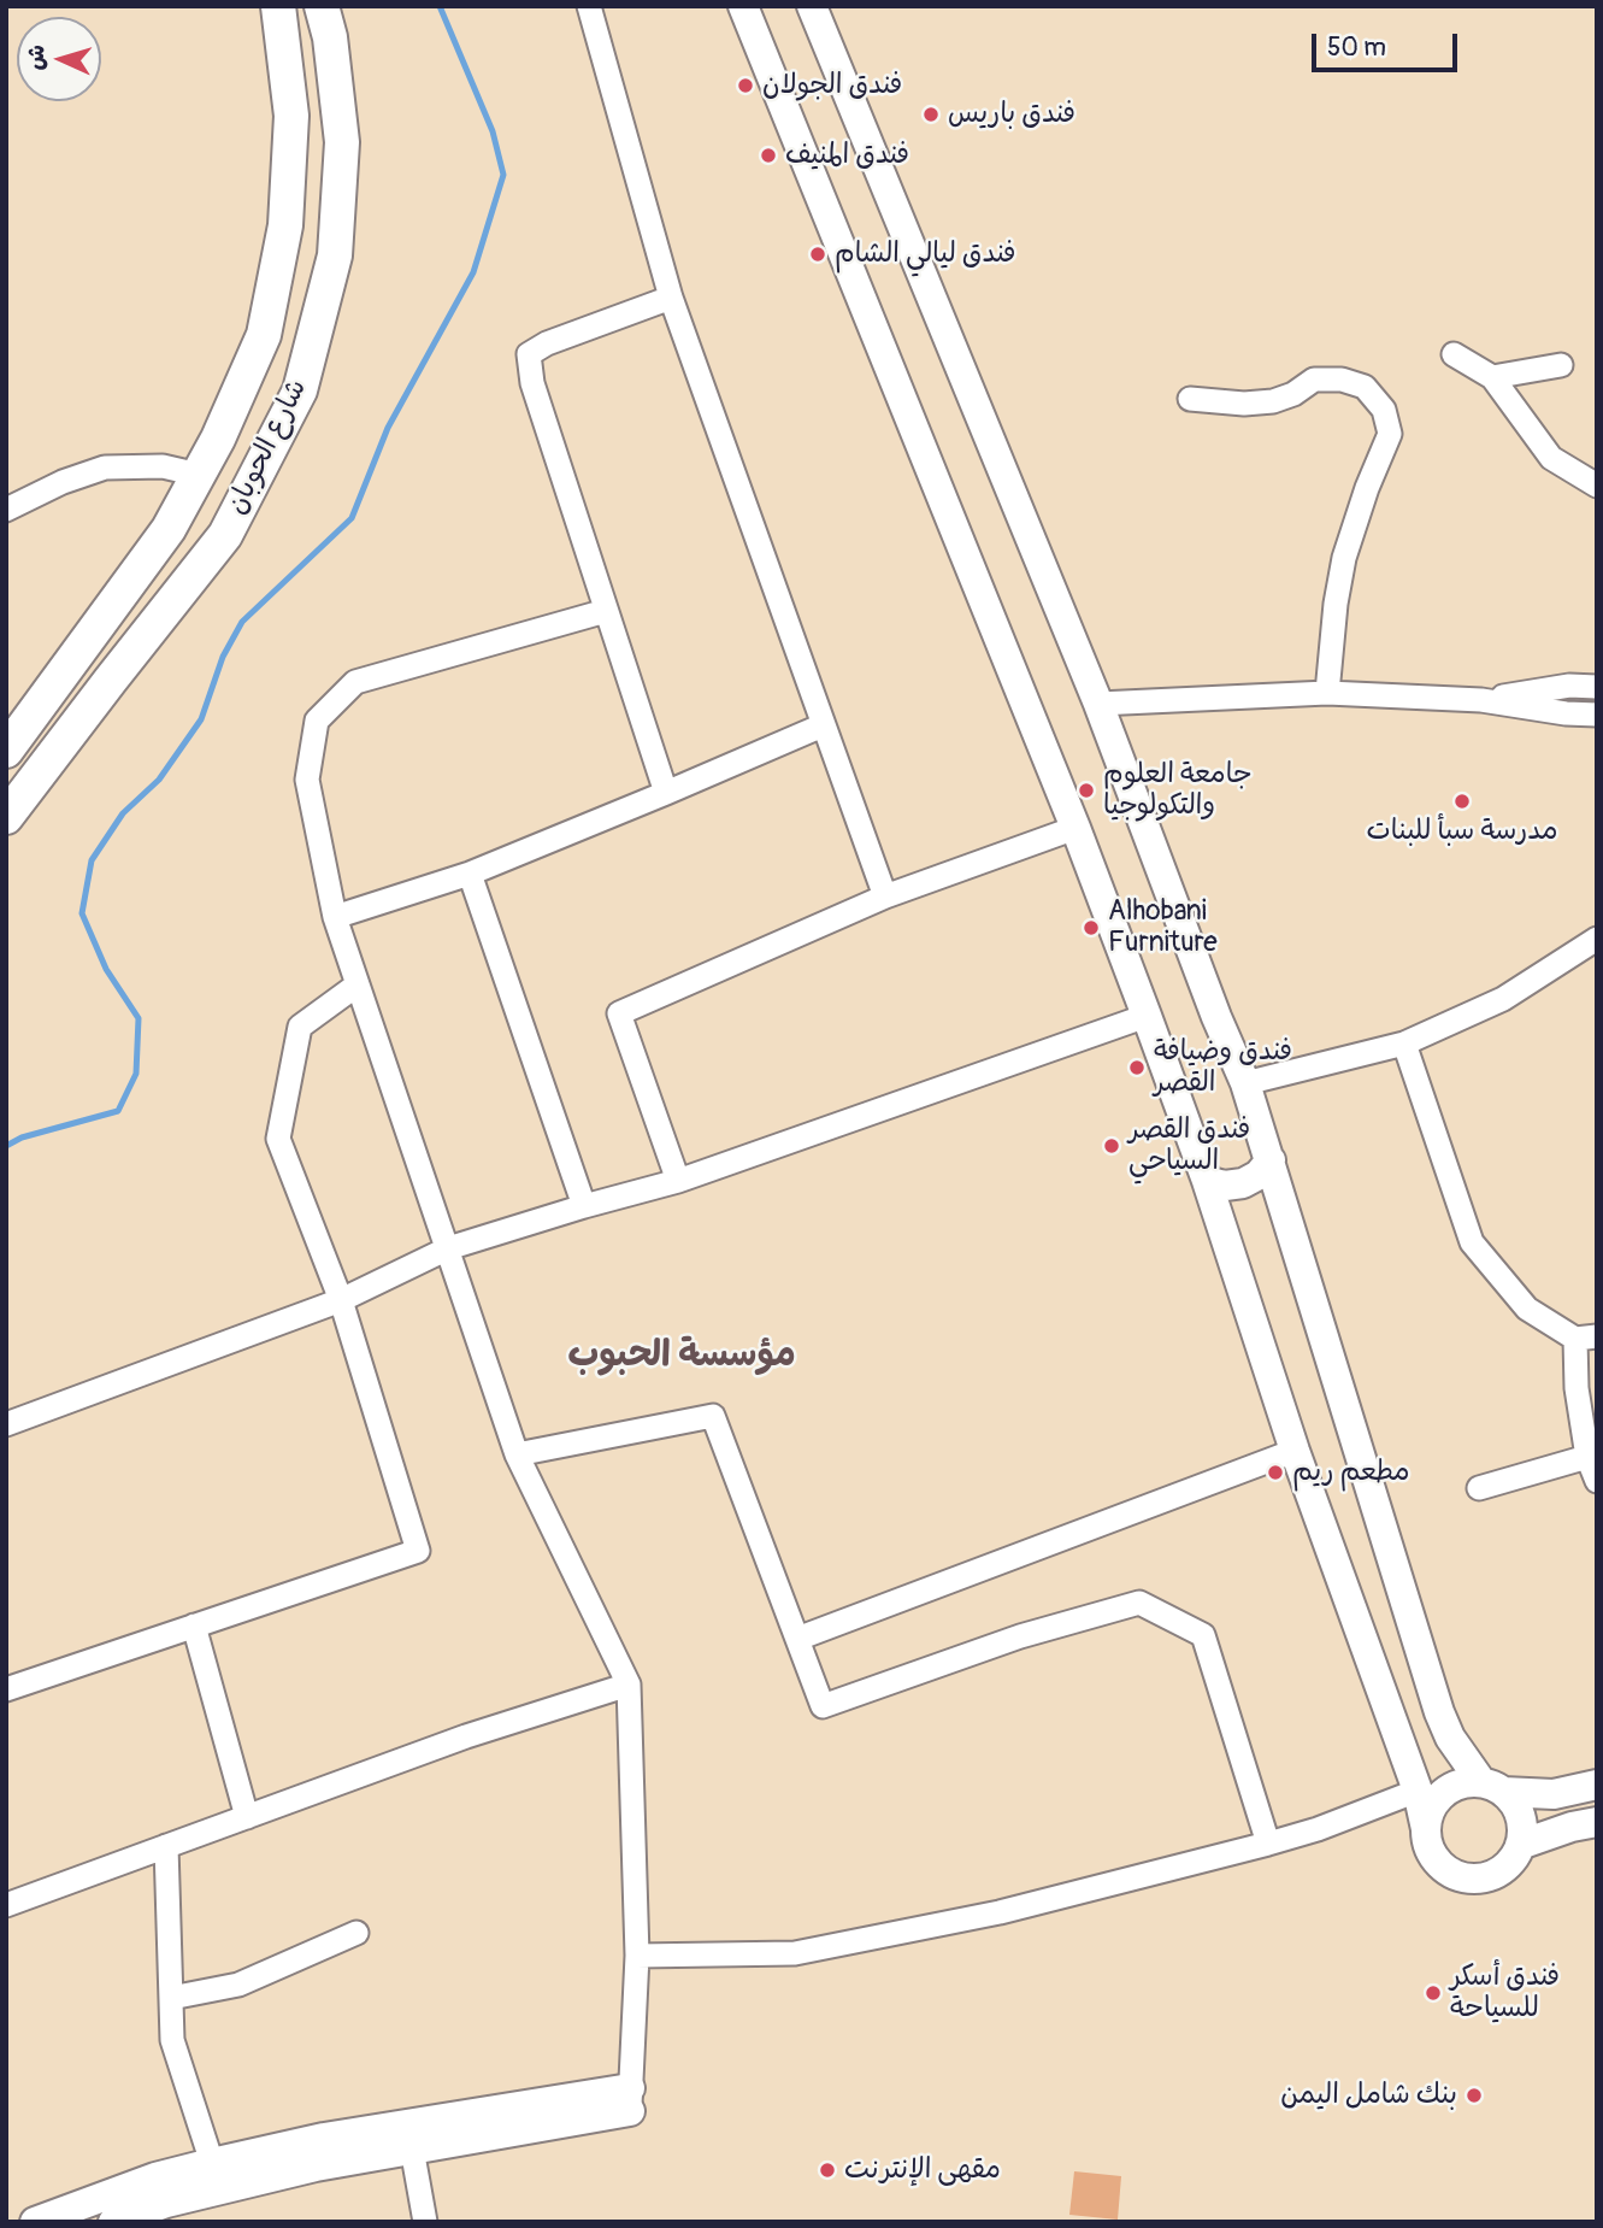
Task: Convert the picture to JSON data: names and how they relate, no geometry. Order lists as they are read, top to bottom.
{
  "streets": {
    "highway": ["شارع الحوبان"]
  },
  "districts": ["مؤسسة الحبوب"],
  "places": [
    "فندق الجولان",
    "فندق باريس",
    "فندق المنيف",
    "فندق ليالي الشام",
    "جامعة العلوم والتكولوجيا",
    "مدرسة سبأ للبنات",
    "Alhobani Furniture",
    "فندق وضيافة القصر",
    "فندق القصر السياحي",
    "مطعم ريم",
    "فندق أسكر للسياحة",
    "بنك شامل اليمن",
    "مقهى الإنترنت"
  ],
  "scale_bar": "50 m",
  "north": "left"
}
